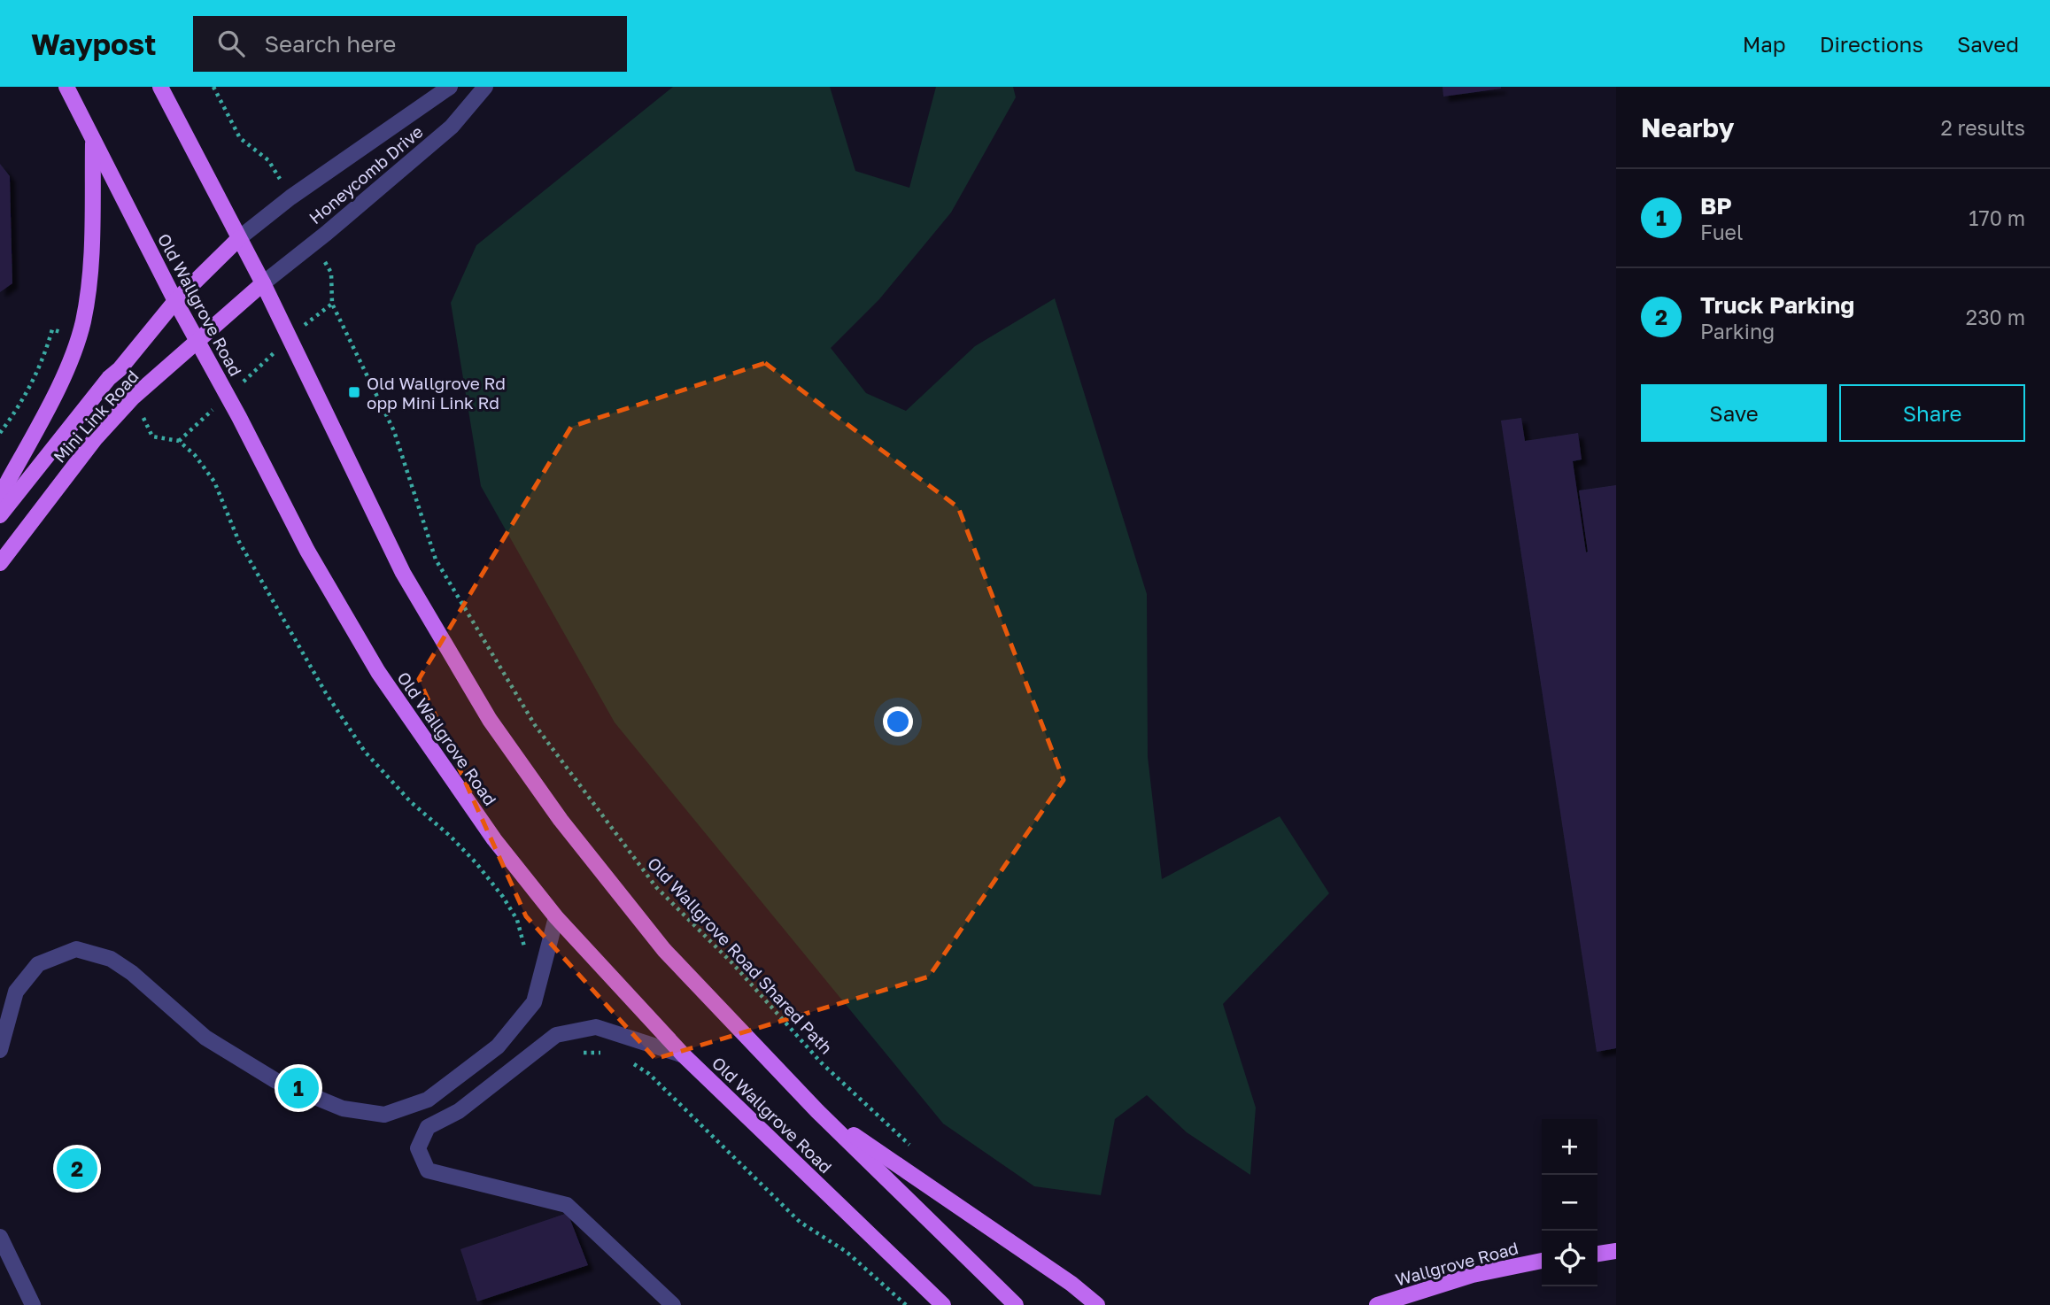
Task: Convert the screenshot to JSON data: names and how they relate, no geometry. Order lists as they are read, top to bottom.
{
  "streets": {
    "main road": ["Old Wallgrove Road", "Mini Link Road", "Wallgrove Road"],
    "street": ["Honeycomb Drive"],
    "path": ["Old Wallgrove Road Shared Path"]
  },
  "crossings": [
    ["Honeycomb Drive", "Old Wallgrove Road"],
    ["Honeycomb Drive", "Mini Link Road"],
    ["Old Wallgrove Road", "Mini Link Road"]
  ],
  "places": {
    "transit": ["Old Wallgrove Rd opp Mini Link Rd"]
  },
  "page": {
    "header": "Waypost",
    "search": "Search here",
    "nav": ["Map", "Directions", "Saved"],
    "heading": ["Nearby", "2 results"],
    "list": [
      {
        "mark": "1",
        "name": "BP",
        "note": "Fuel",
        "value": "170 m"
      },
      {
        "mark": "2",
        "name": "Truck Parking",
        "note": "Parking",
        "value": "230 m"
      }
    ],
    "buttons": ["Save", "Share"],
    "pins": ["1", "2"],
    "map_buttons": ["+", "−"]
  }
}
